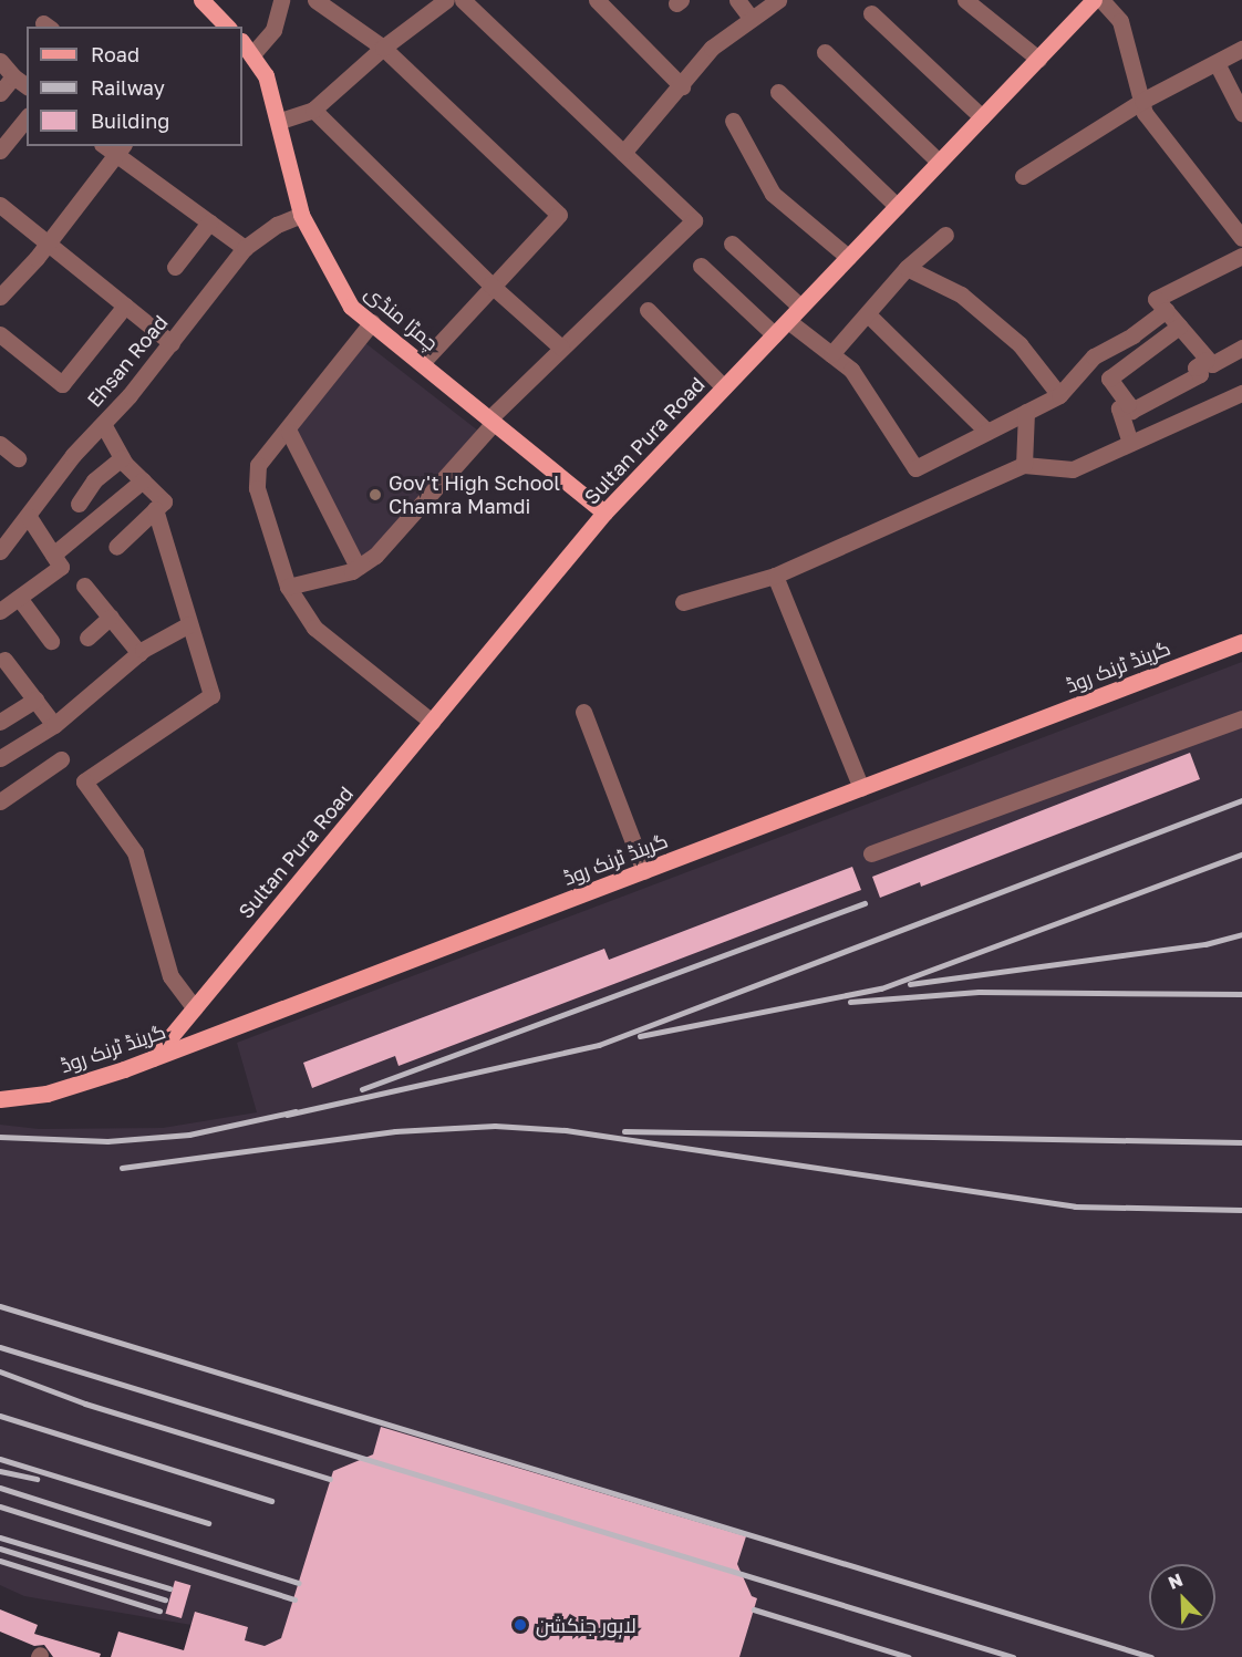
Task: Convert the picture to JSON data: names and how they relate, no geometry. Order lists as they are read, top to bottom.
{
  "streets": {
    "main road": ["چمڑا منڈی", "Sultan Pura Road", "گرینڈ ٹرنک روڈ"],
    "street": ["Ehsan Road"]
  },
  "crossings": [
    ["چمڑا منڈی", "Ehsan Road"],
    ["چمڑا منڈی", "Sultan Pura Road"],
    ["Sultan Pura Road", "گرینڈ ٹرنک روڈ"]
  ],
  "places": ["Gov't High School Chamra Mamdi", "لاہور جنکشن"],
  "legend": ["Road", "Railway", "Building"],
  "north": "top left"
}
